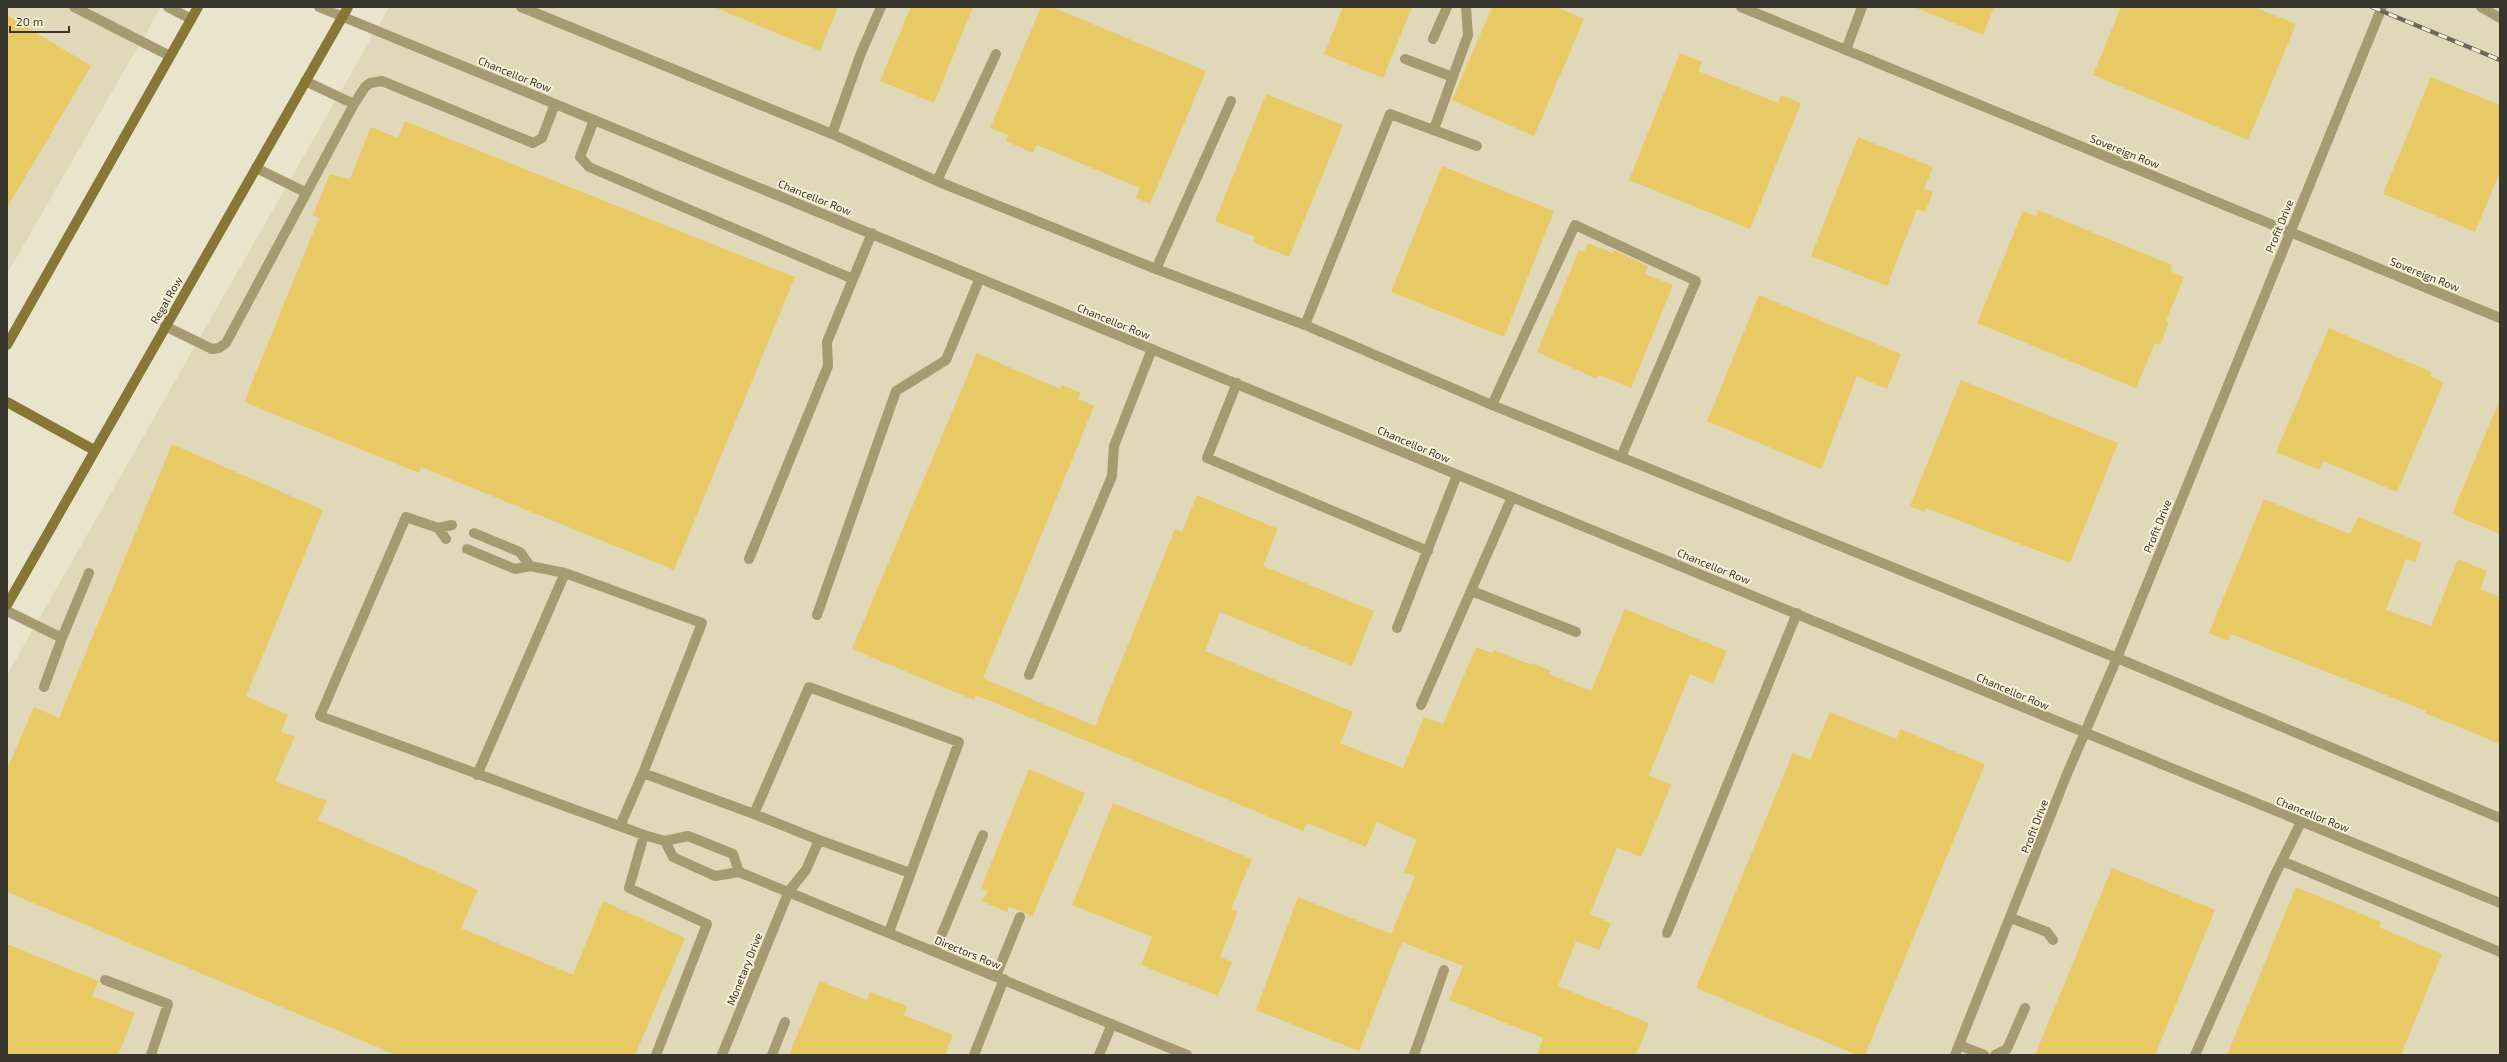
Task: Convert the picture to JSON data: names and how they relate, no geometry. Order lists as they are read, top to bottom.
{
  "streets": {
    "main road": ["Regal Row"],
    "street": [
      "Chancellor Row",
      "Sovereign Row",
      "Profit Drive",
      "Directors Row",
      "Monetary Drive"
    ]
  },
  "crossings": [
    ["Chancellor Row", "Profit Drive"],
    ["Chancellor Row", "Regal Row"],
    ["Sovereign Row", "Profit Drive"],
    ["Directors Row", "Monetary Drive"]
  ],
  "scale_bar": "20 m"
}
